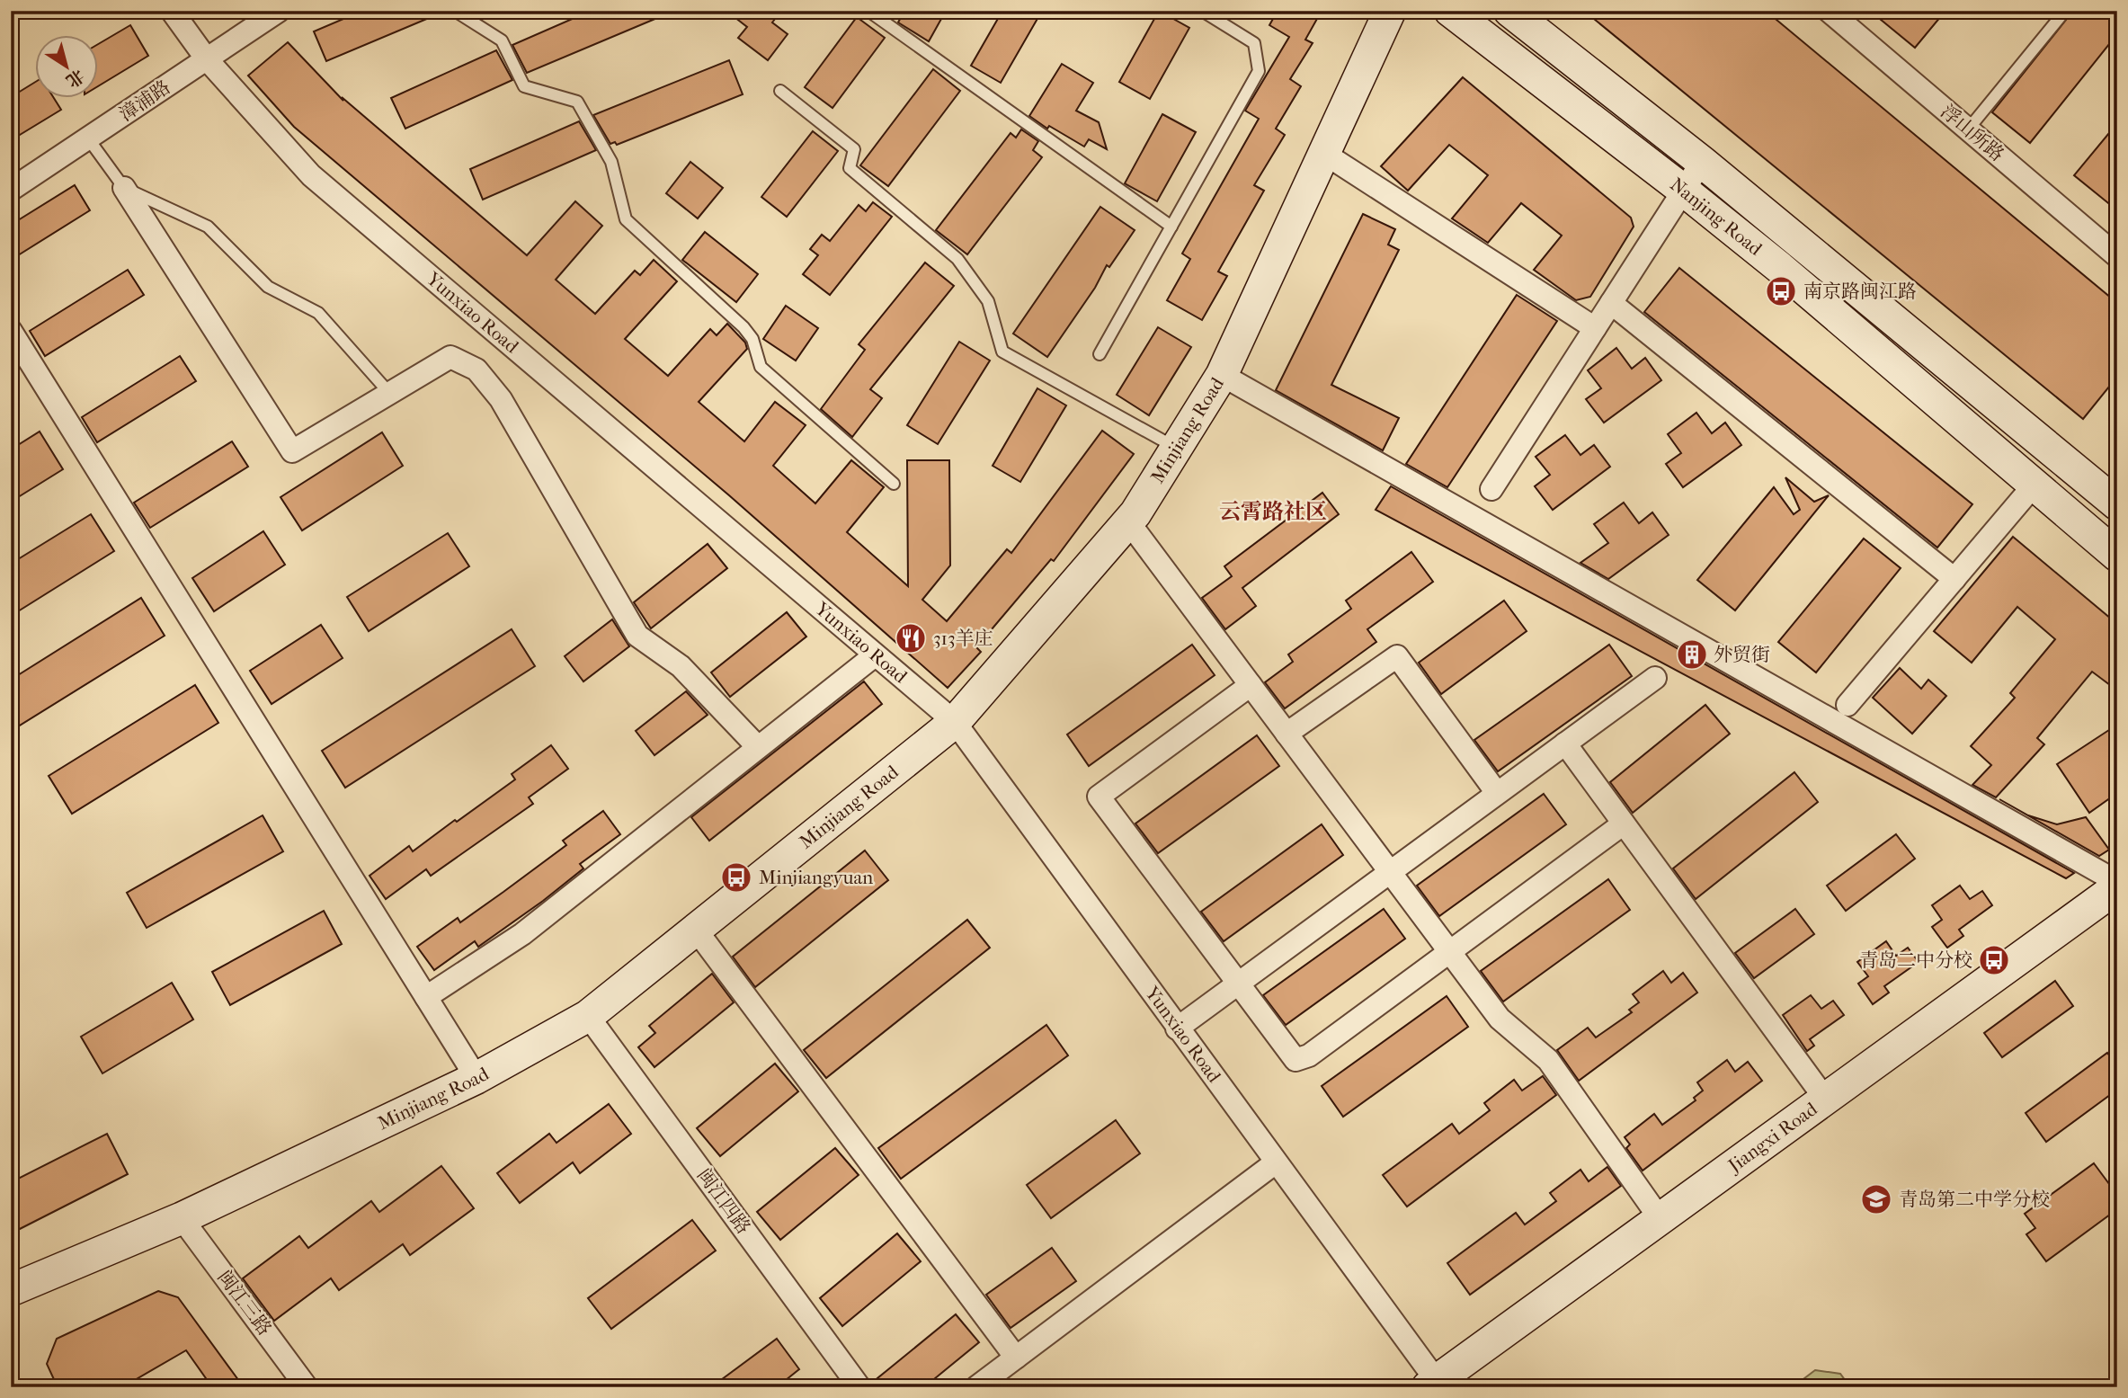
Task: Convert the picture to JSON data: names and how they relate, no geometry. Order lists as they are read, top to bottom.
{
  "streets": {
    "main road": ["Nanjing Road", "Minjiang Road", "Jiangxi Road"],
    "street": [
      "漳浦路",
      "浮山所路",
      "Yunxiao Road",
      "闽江四路",
      "闽江三路"
    ]
  },
  "crossings": [
    ["漳浦路", "Yunxiao Road"],
    ["Yunxiao Road", "Minjiang Road"],
    ["Yunxiao Road", "Jiangxi Road"],
    ["Minjiang Road", "闽江四路"],
    ["Minjiang Road", "闽江三路"]
  ],
  "districts": ["云霄路社区"],
  "places": {
    "bus stop": ["南京路闽江路", "Minjiangyuan", "青岛二中分校"],
    "restaurant": ["313羊庄"],
    "building": ["外贸街"],
    "school or university": ["青岛第二中学分校"]
  },
  "north": "bottom right"
}
